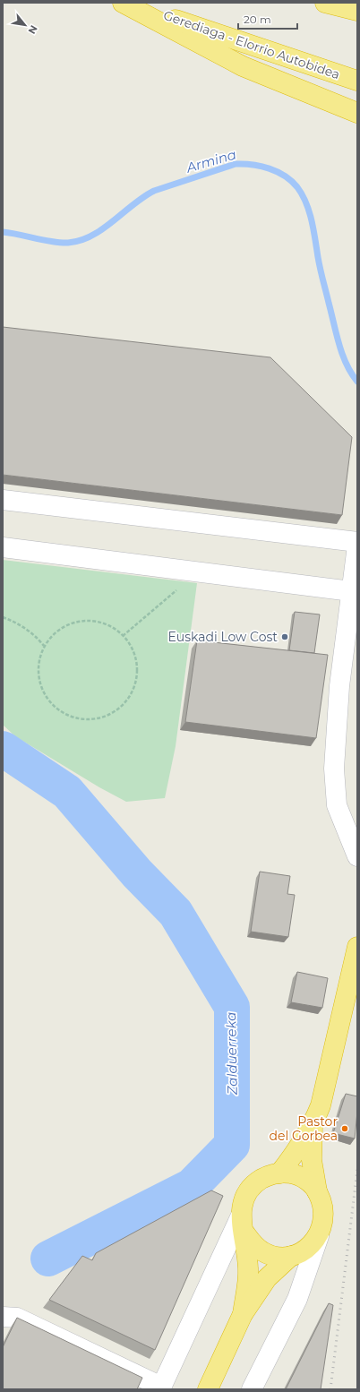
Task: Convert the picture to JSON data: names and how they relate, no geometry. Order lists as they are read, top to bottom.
{
  "streets": {
    "highway": ["Gerediaga - Elorrio Autobidea"]
  },
  "water": ["Armina", "Zalduerreka"],
  "places": ["Euskadi Low Cost", "Pastor del Gorbea"],
  "scale_bar": "20 m",
  "north": "bottom right"
}
